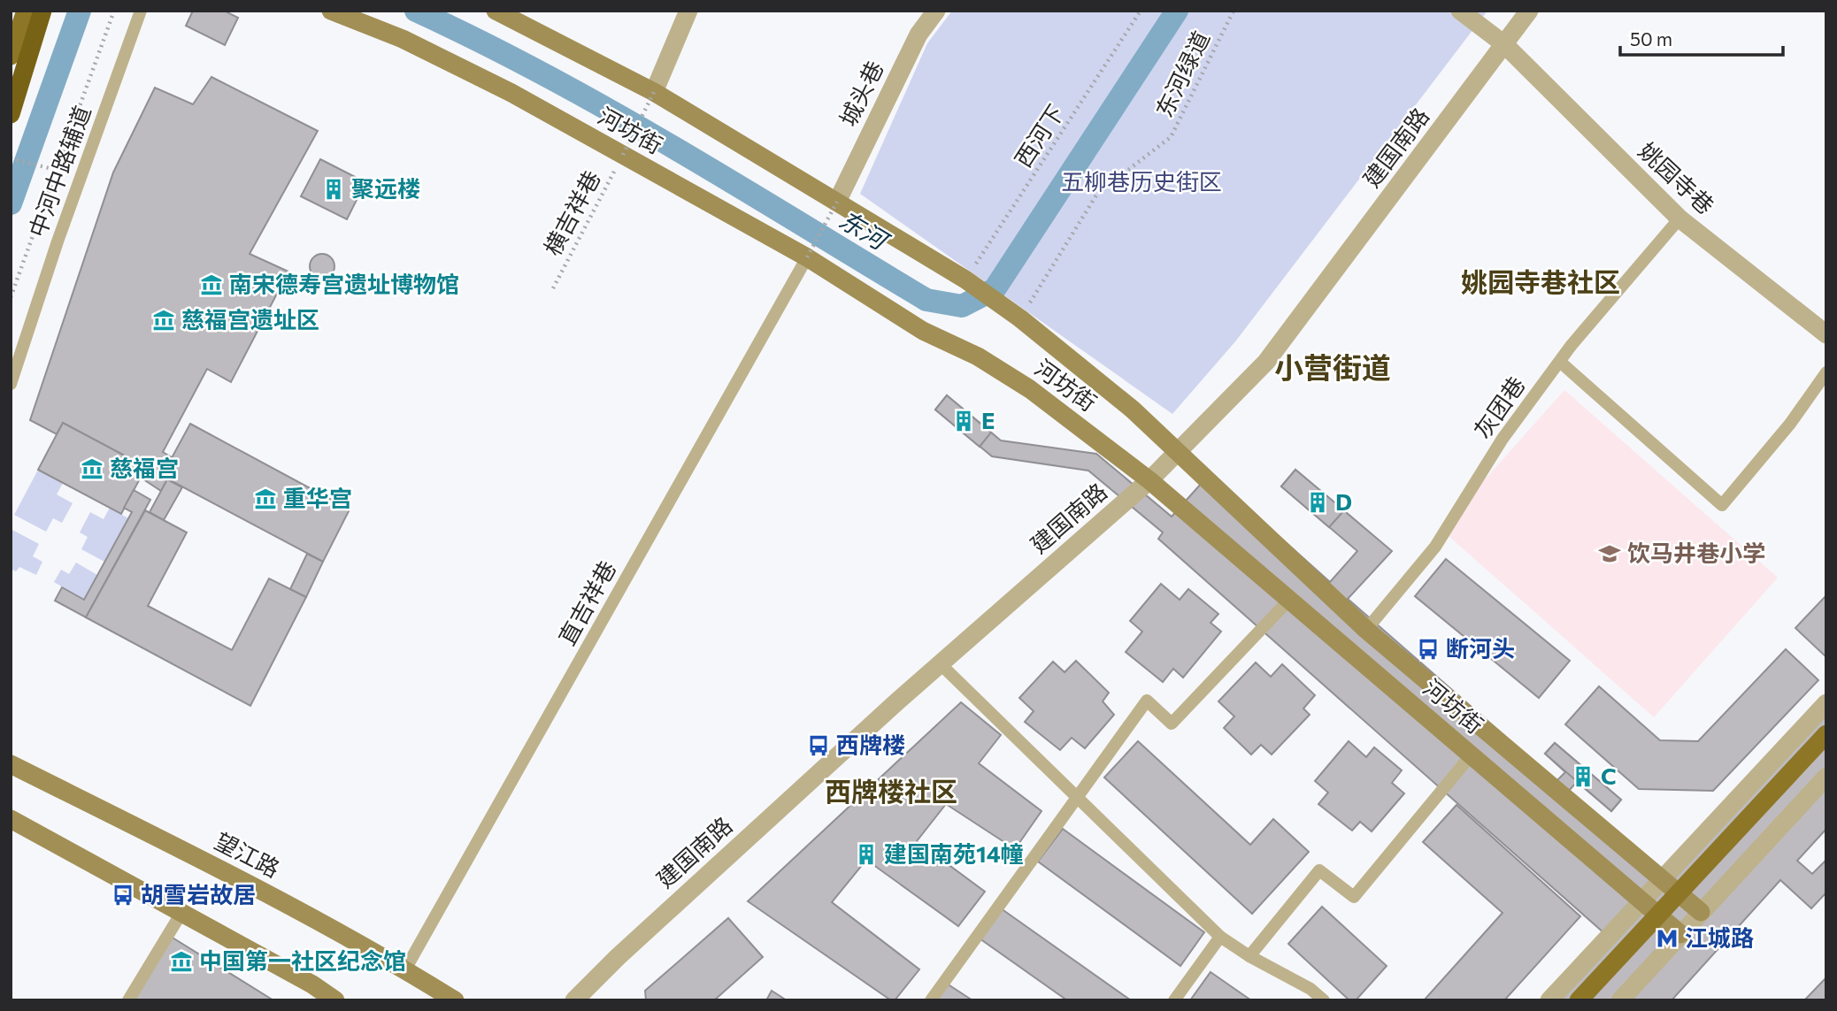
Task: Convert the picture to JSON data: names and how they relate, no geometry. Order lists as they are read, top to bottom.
{
  "streets": {
    "street": [
      "城头巷",
      "河坊街",
      "建国南路",
      "姚园寺巷",
      "望江路"
    ],
    "lane": ["中河中路辅道", "灰团巷", "直吉祥巷"],
    "path": ["东河绿道", "西河下", "横吉祥巷"]
  },
  "crossings": [
    ["东河绿道", "河坊街"],
    ["城头巷", "河坊街"],
    ["河坊街", "西河下"],
    ["河坊街", "建国南路"],
    ["河坊街", "横吉祥巷"],
    ["河坊街", "灰团巷"],
    ["河坊街", "直吉祥巷"],
    ["建国南路", "姚园寺巷"],
    ["姚园寺巷", "灰团巷"],
    ["直吉祥巷", "望江路"]
  ],
  "districts": ["姚园寺巷社区", "小营街道", "西牌楼社区"],
  "water": ["东河"],
  "parks": ["五柳巷历史街区"],
  "places": {
    "building": [
      "聚远楼",
      "E",
      "D",
      "C",
      "建国南苑14幢"
    ],
    "museum": [
      "南宋德寿宫遗址博物馆",
      "慈福宫遗址区",
      "慈福宫",
      "重华宫",
      "中国第一社区纪念馆"
    ],
    "school or university": ["饮马井巷小学"],
    "bus stop": ["断河头", "西牌楼", "胡雪岩故居"],
    "metro station": ["江城路"]
  },
  "scale_bar": "50 m"
}
